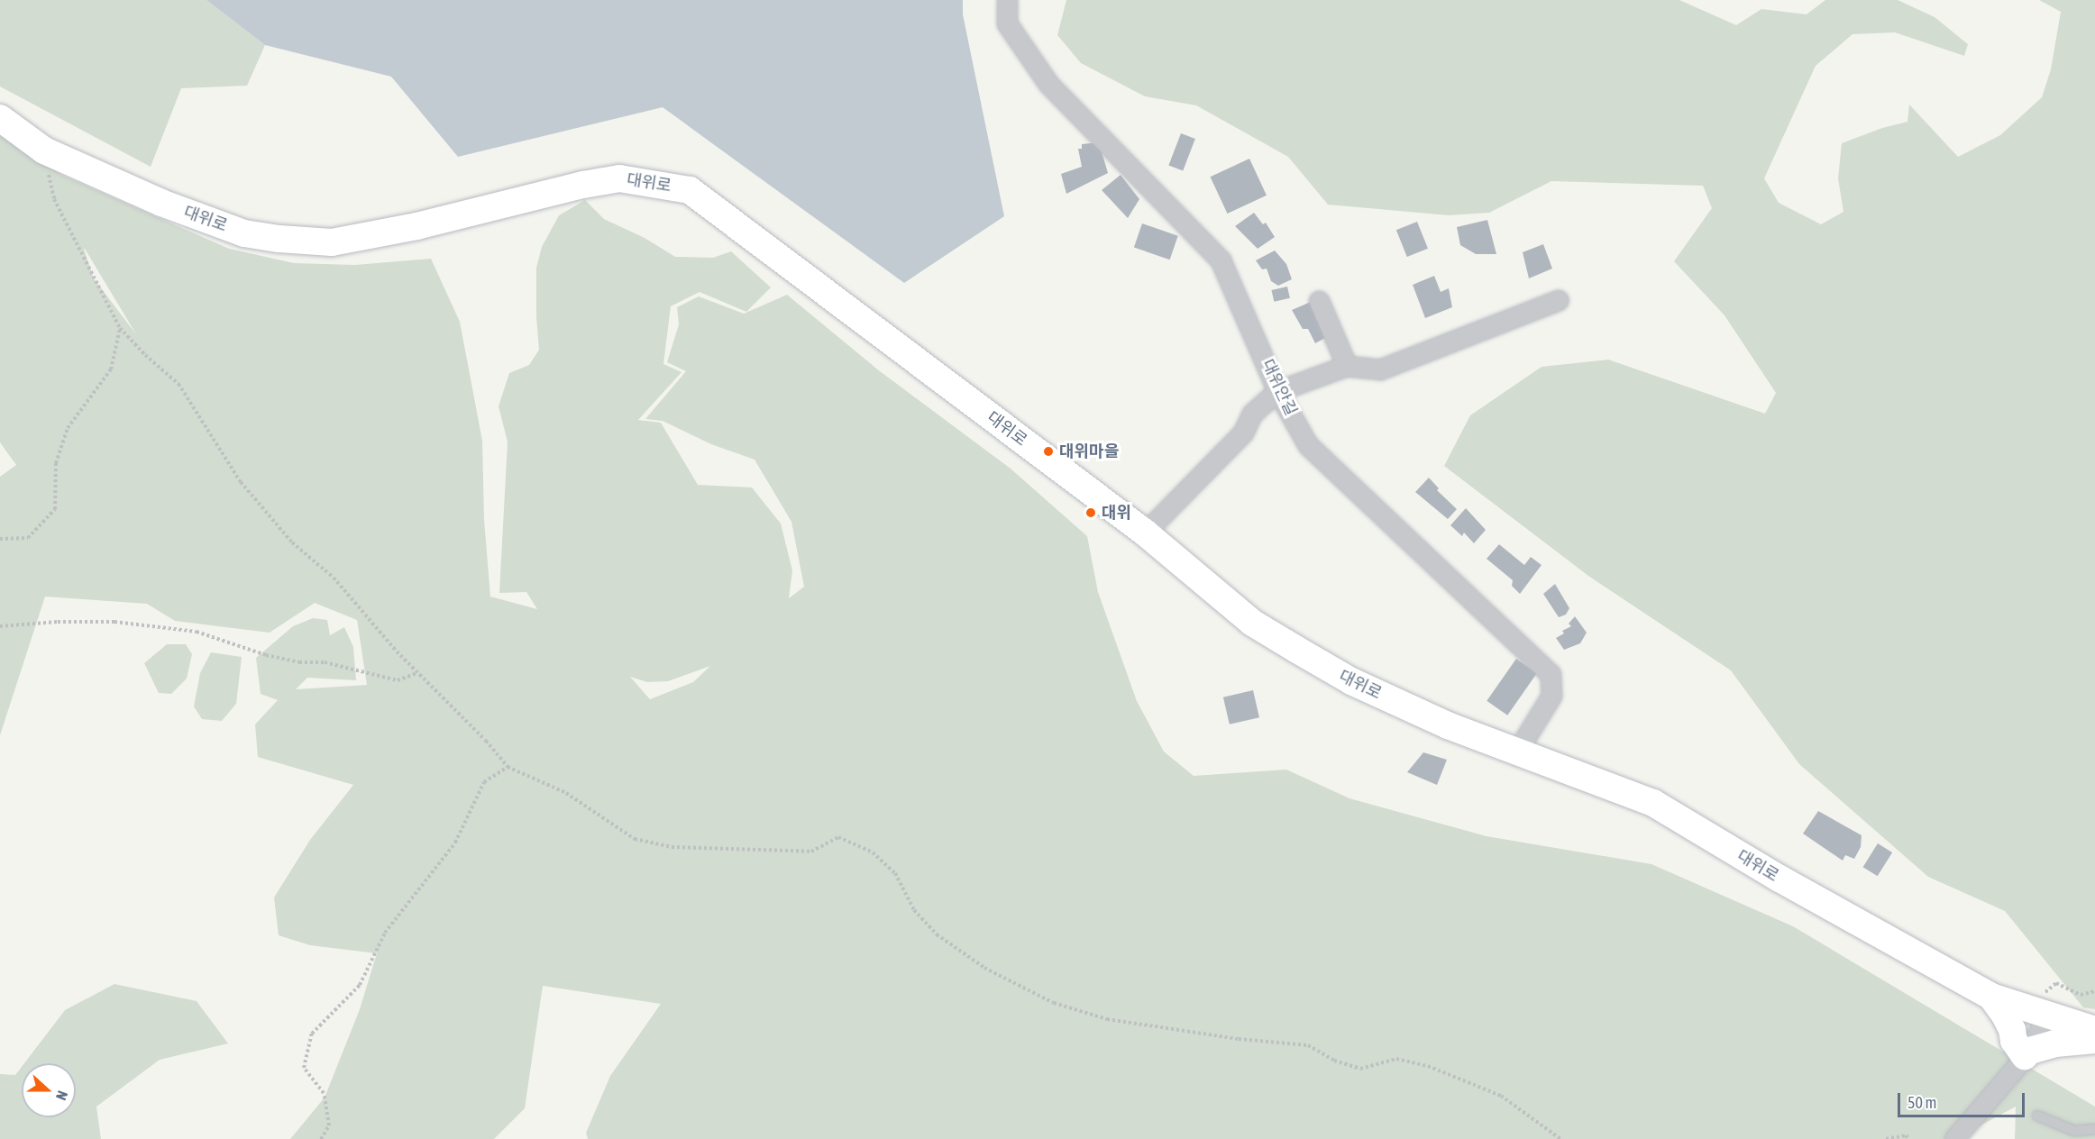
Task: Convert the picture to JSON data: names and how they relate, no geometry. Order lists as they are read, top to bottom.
{
  "streets": {
    "main road": ["대위로"],
    "street": ["대위안길"]
  },
  "crossings": [
    ["대위로", "대위안길"]
  ],
  "places": ["대위마을", "대위"],
  "scale_bar": "50 m",
  "north": "right"
}
